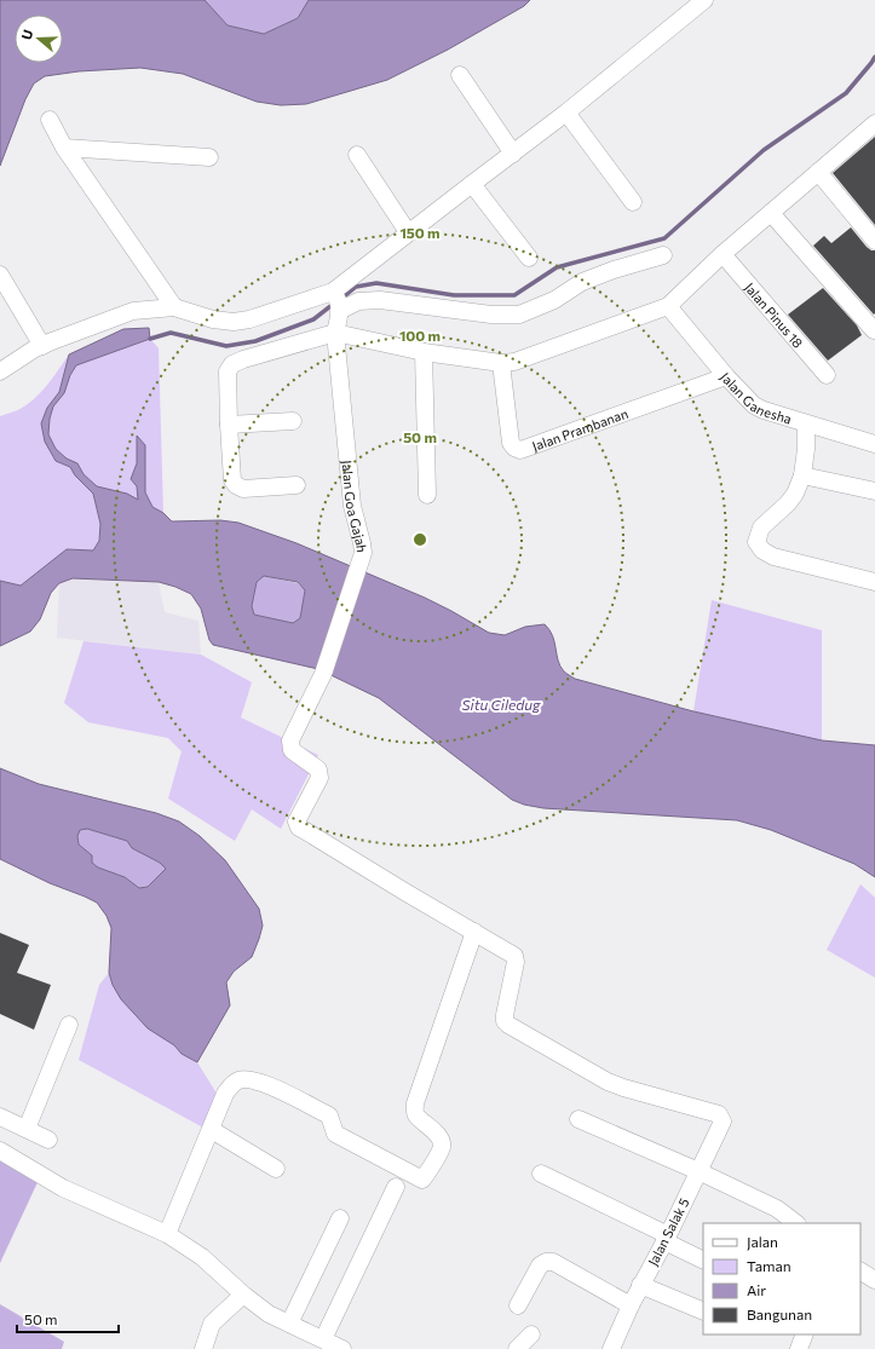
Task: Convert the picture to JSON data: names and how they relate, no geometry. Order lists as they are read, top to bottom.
{
  "streets": {
    "street": [
      "Jalan Pinus 18",
      "Jalan Ganesha",
      "Jalan Prambanan",
      "Jalan Goa Gajah",
      "Jalan Salak 5"
    ]
  },
  "crossings": [
    ["Jalan Ganesha", "Jalan Prambanan"],
    ["Jalan Goa Gajah", "Jalan Salak 5"]
  ],
  "water": ["Situ Ciledug"],
  "legend": [
    "Jalan",
    "Taman",
    "Air",
    "Bangunan"
  ],
  "scale_bar": "50 m",
  "north": "left",
  "rings": ["150 m", "100 m", "50 m"]
}
